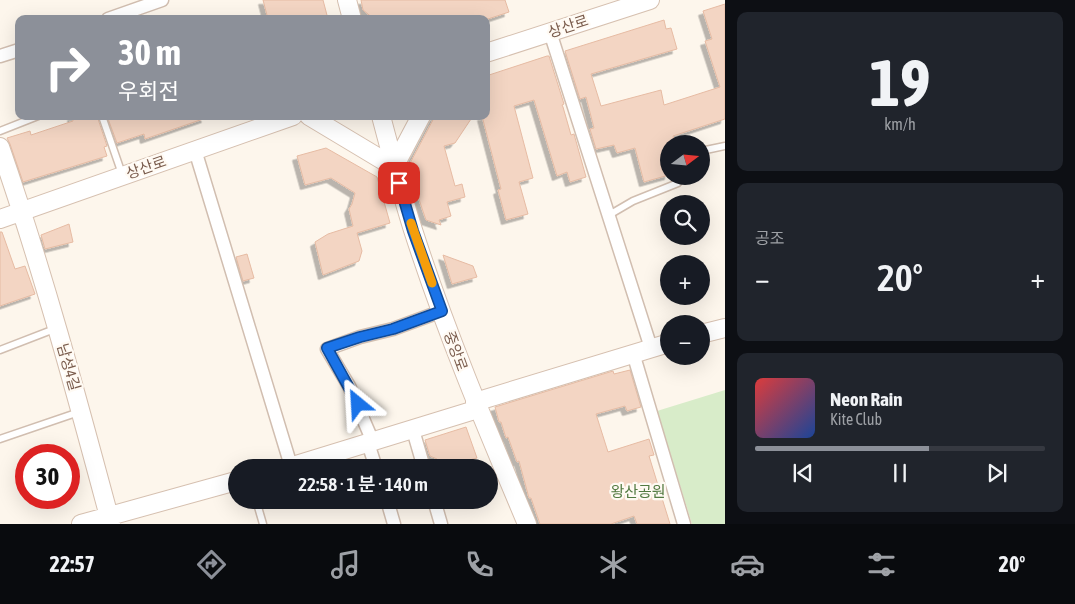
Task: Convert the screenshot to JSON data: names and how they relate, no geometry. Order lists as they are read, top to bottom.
{
  "streets": {
    "street": ["상산로", "중앙로", "남성4길"]
  },
  "crossings": [
    ["상산로", "남성4길"]
  ],
  "parks": ["왕산공원"],
  "north": "right",
  "page": {
    "tile": [
      ["19", "km/h"],
      "공조"
    ],
    "turn": ["30 m", "우회전"],
    "map_buttons": ["+", "−"],
    "heat": ["−", "20°", "+"],
    "song": ["Neon Rain", "Kite Club"],
    "limit": "30",
    "trip": "22:58 · 1 분 · 140 m",
    "tabs": ["22:57", "20°"]
  }
}
